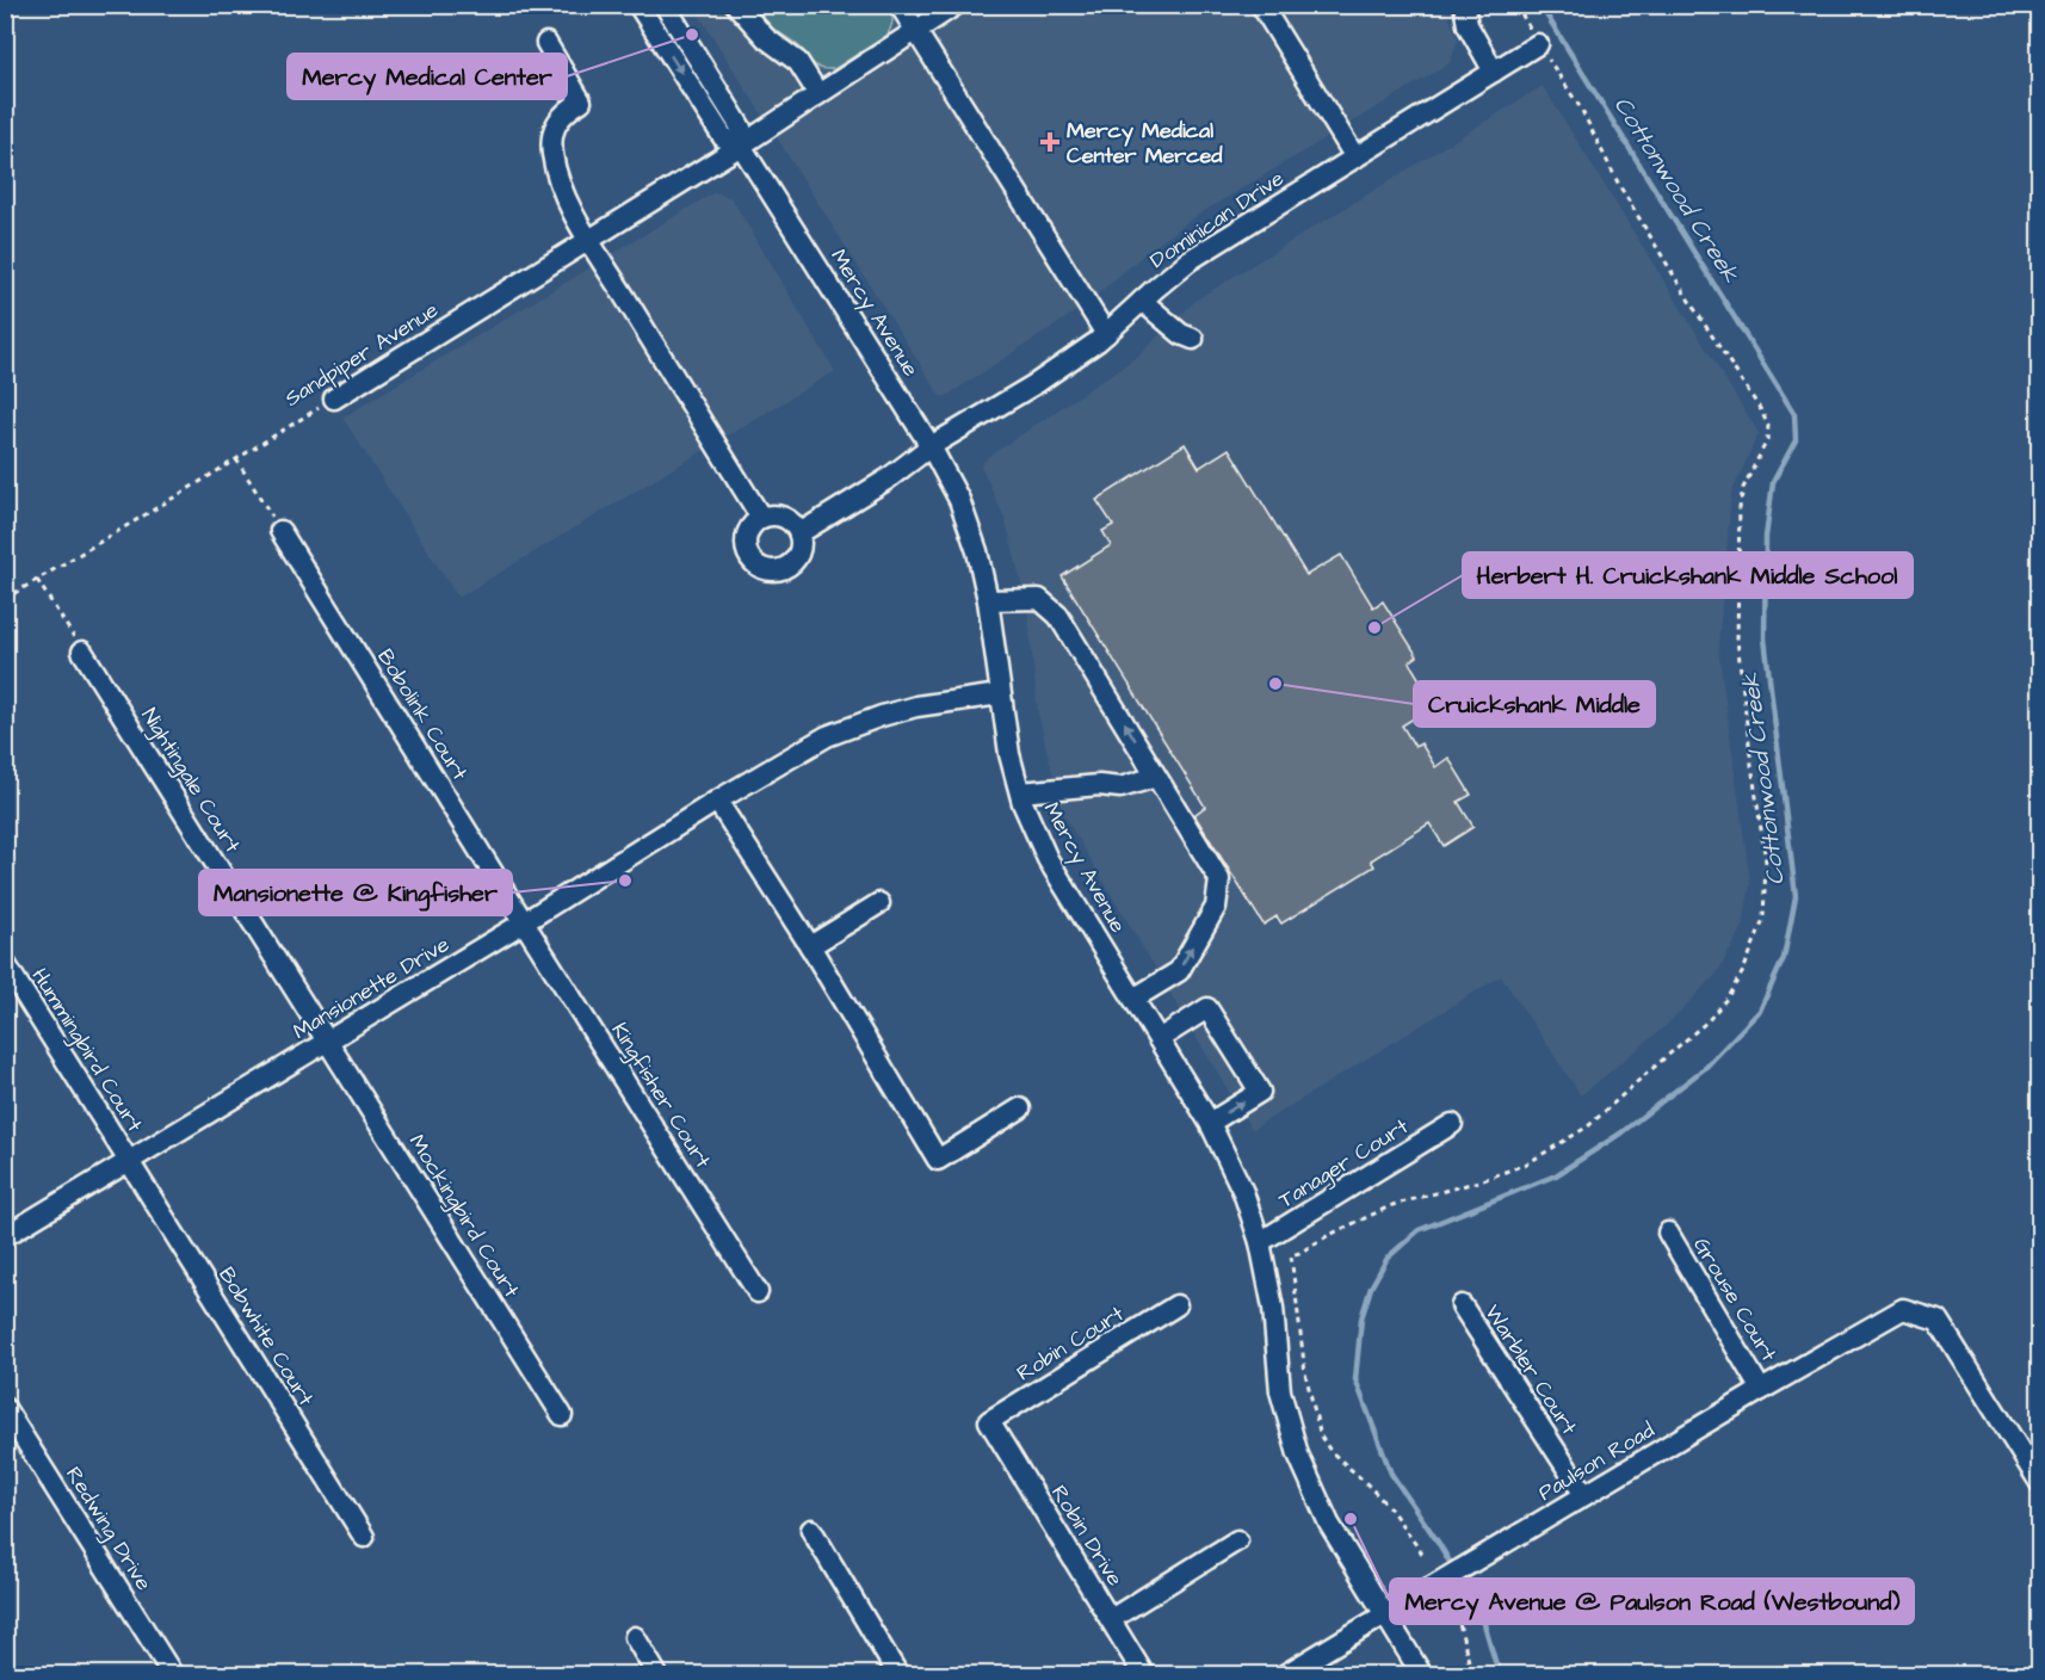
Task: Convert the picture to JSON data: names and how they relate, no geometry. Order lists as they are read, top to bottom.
{
  "streets": {
    "street": [
      "Dominican Drive",
      "Mercy Avenue",
      "Sandpiper Avenue",
      "Bobolink Court",
      "Nightingale Court",
      "Mansionette Drive",
      "Hummingbird Court",
      "Kingfisher Court",
      "Tanager Court",
      "Mockingbird Court",
      "Grouse Court",
      "Bobwhite Court",
      "Robin Court",
      "Warbler Court",
      "Paulson Road",
      "Redwing Drive",
      "Robin Drive"
    ]
  },
  "crossings": [
    ["Dominican Drive", "Mercy Avenue"],
    ["Mercy Avenue", "Sandpiper Avenue"],
    ["Mercy Avenue", "Mansionette Drive"],
    ["Mercy Avenue", "Tanager Court"],
    ["Mercy Avenue", "Paulson Road"],
    ["Bobolink Court", "Mansionette Drive"],
    ["Bobolink Court", "Kingfisher Court"],
    ["Nightingale Court", "Mansionette Drive"],
    ["Nightingale Court", "Mockingbird Court"],
    ["Mansionette Drive", "Hummingbird Court"],
    ["Mansionette Drive", "Kingfisher Court"],
    ["Mansionette Drive", "Mockingbird Court"],
    ["Mansionette Drive", "Bobwhite Court"],
    ["Hummingbird Court", "Bobwhite Court"],
    ["Grouse Court", "Paulson Road"],
    ["Robin Court", "Robin Drive"],
    ["Warbler Court", "Paulson Road"]
  ],
  "water": ["Cottonwood Creek"],
  "places": {
    "other": [
      "Mercy Medical Center",
      "Herbert H. Cruickshank Middle School",
      "Cruickshank Middle",
      "Mansionette @ Kingfisher",
      "Mercy Avenue @ Paulson Road (Westbound)"
    ],
    "health": ["Mercy Medical Center Merced"]
  }
}
